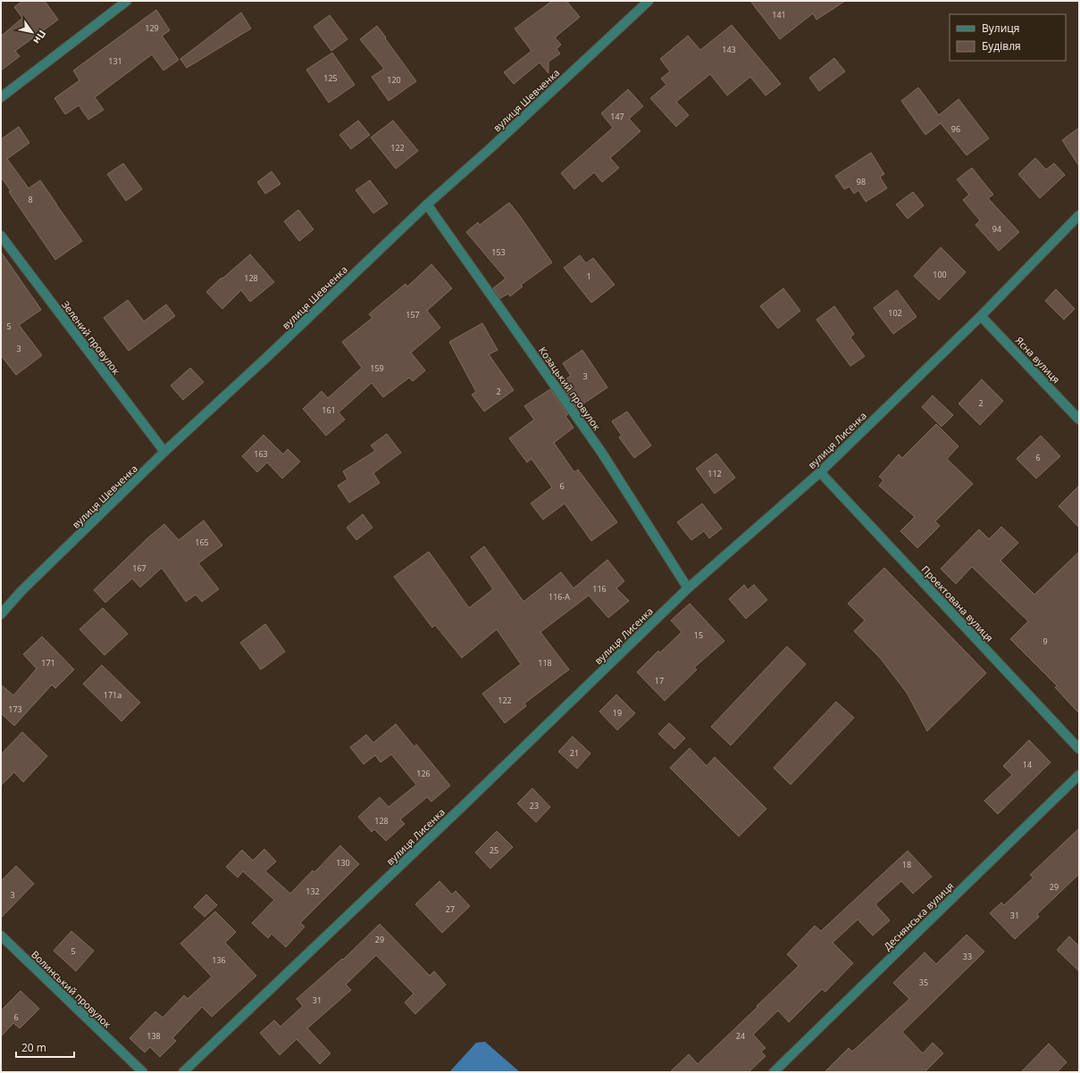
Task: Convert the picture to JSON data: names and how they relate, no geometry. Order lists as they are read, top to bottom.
{
  "streets": {
    "street": [
      "вулиця Шевченка",
      "Зелений провулок",
      "Ясна вулиця",
      "Козацький провулок",
      "вулиця Лисенка",
      "Проектована вулиця",
      "Деснянська вулиця",
      "Волинський провулок"
    ]
  },
  "crossings": [
    ["вулиця Шевченка", "Зелений провулок"],
    ["вулиця Шевченка", "Козацький провулок"],
    ["Ясна вулиця", "вулиця Лисенка"],
    ["Козацький провулок", "вулиця Лисенка"],
    ["вулиця Лисенка", "Проектована вулиця"]
  ],
  "house_numbers": [
    "141",
    "129",
    "143",
    "131",
    "125",
    "120",
    "147",
    "96",
    "122",
    "98",
    "8",
    "94",
    "153",
    "100",
    "1",
    "128",
    "102",
    "157",
    "5",
    "3",
    "159",
    "3",
    "2",
    "2",
    "161",
    "163",
    "6",
    "112",
    "6",
    "165",
    "167",
    "116",
    "116-А",
    "15",
    "9",
    "171",
    "118",
    "17",
    "171а",
    "122",
    "173",
    "19",
    "21",
    "14",
    "126",
    "23",
    "128",
    "25",
    "130",
    "18",
    "29",
    "132",
    "3",
    "27",
    "31",
    "29",
    "5",
    "33",
    "136",
    "35",
    "31",
    "6",
    "138",
    "24"
  ],
  "legend": ["Вулиця", "Будівля"],
  "scale_bar": "20 m",
  "north": "bottom right"
}
